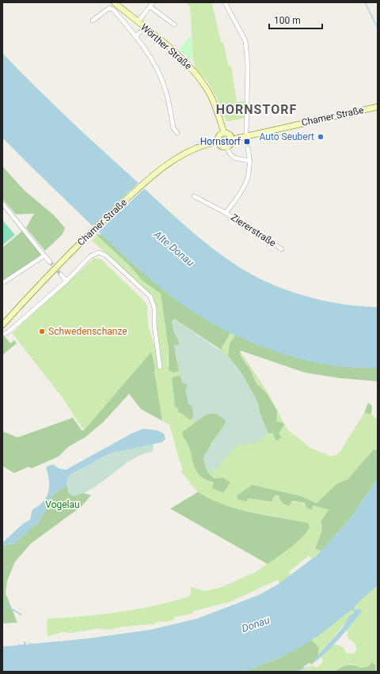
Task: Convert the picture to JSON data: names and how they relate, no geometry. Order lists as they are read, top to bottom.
{
  "streets": {
    "main road": ["Wörther Straße", "Chamer Straße"],
    "street": ["Ziererstraße"]
  },
  "districts": ["HORNSTORF"],
  "water": ["Alte Donau", "Donau"],
  "parks": ["Vogelau"],
  "places": {
    "other": ["Auto Seubert", "Schwedenschanze"],
    "transit": ["Hornstorf"]
  },
  "scale_bar": "100 m"
}
